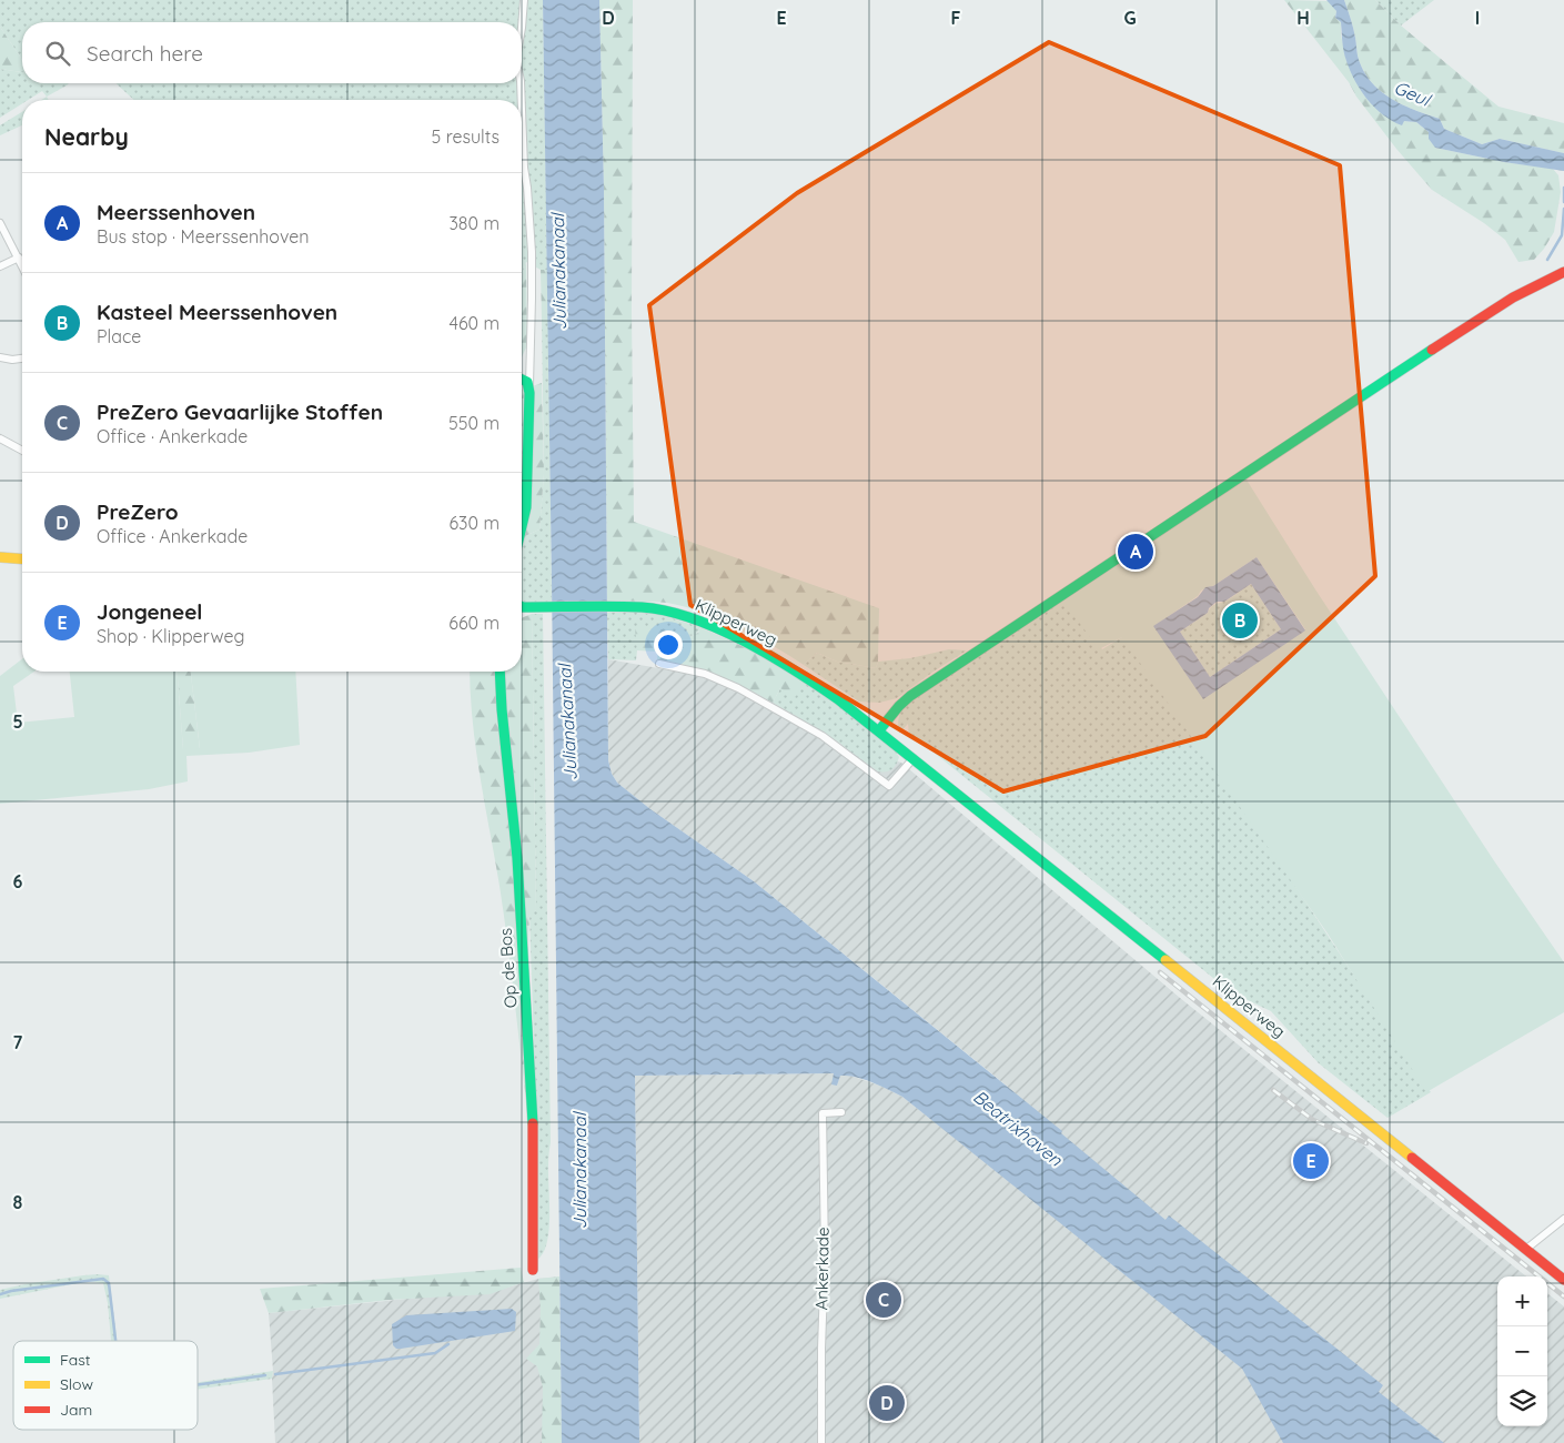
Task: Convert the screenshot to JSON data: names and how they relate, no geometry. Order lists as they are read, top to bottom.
{
  "streets": {
    "street": ["Klipperweg", "Op de Bos", "Ankerkade"]
  },
  "water": ["Geul", "Julianakanaal", "Beatrixhaven"],
  "legend": ["Fast", "Slow", "Jam"],
  "page": {
    "search": "Search here",
    "heading": ["Nearby", "5 results"],
    "list": [
      {
        "mark": "A",
        "name": "Meerssenhoven",
        "note": "Bus stop · Meerssenhoven",
        "value": "380 m"
      },
      {
        "mark": "B",
        "name": "Kasteel Meerssenhoven",
        "note": "Place",
        "value": "460 m"
      },
      {
        "mark": "C",
        "name": "PreZero Gevaarlijke Stoffen",
        "note": "Office · Ankerkade",
        "value": "550 m"
      },
      {
        "mark": "D",
        "name": "PreZero",
        "note": "Office · Ankerkade",
        "value": "630 m"
      },
      {
        "mark": "E",
        "name": "Jongeneel",
        "note": "Shop · Klipperweg",
        "value": "660 m"
      }
    ],
    "pins": [
      "A",
      "B",
      "E",
      "C",
      "D"
    ],
    "map_buttons": ["+", "−"]
  },
  "grid": {
    "columns": [
      "D",
      "E",
      "F",
      "G",
      "H",
      "I"
    ],
    "rows": [
      "5",
      "6",
      "7",
      "8"
    ]
  }
}
